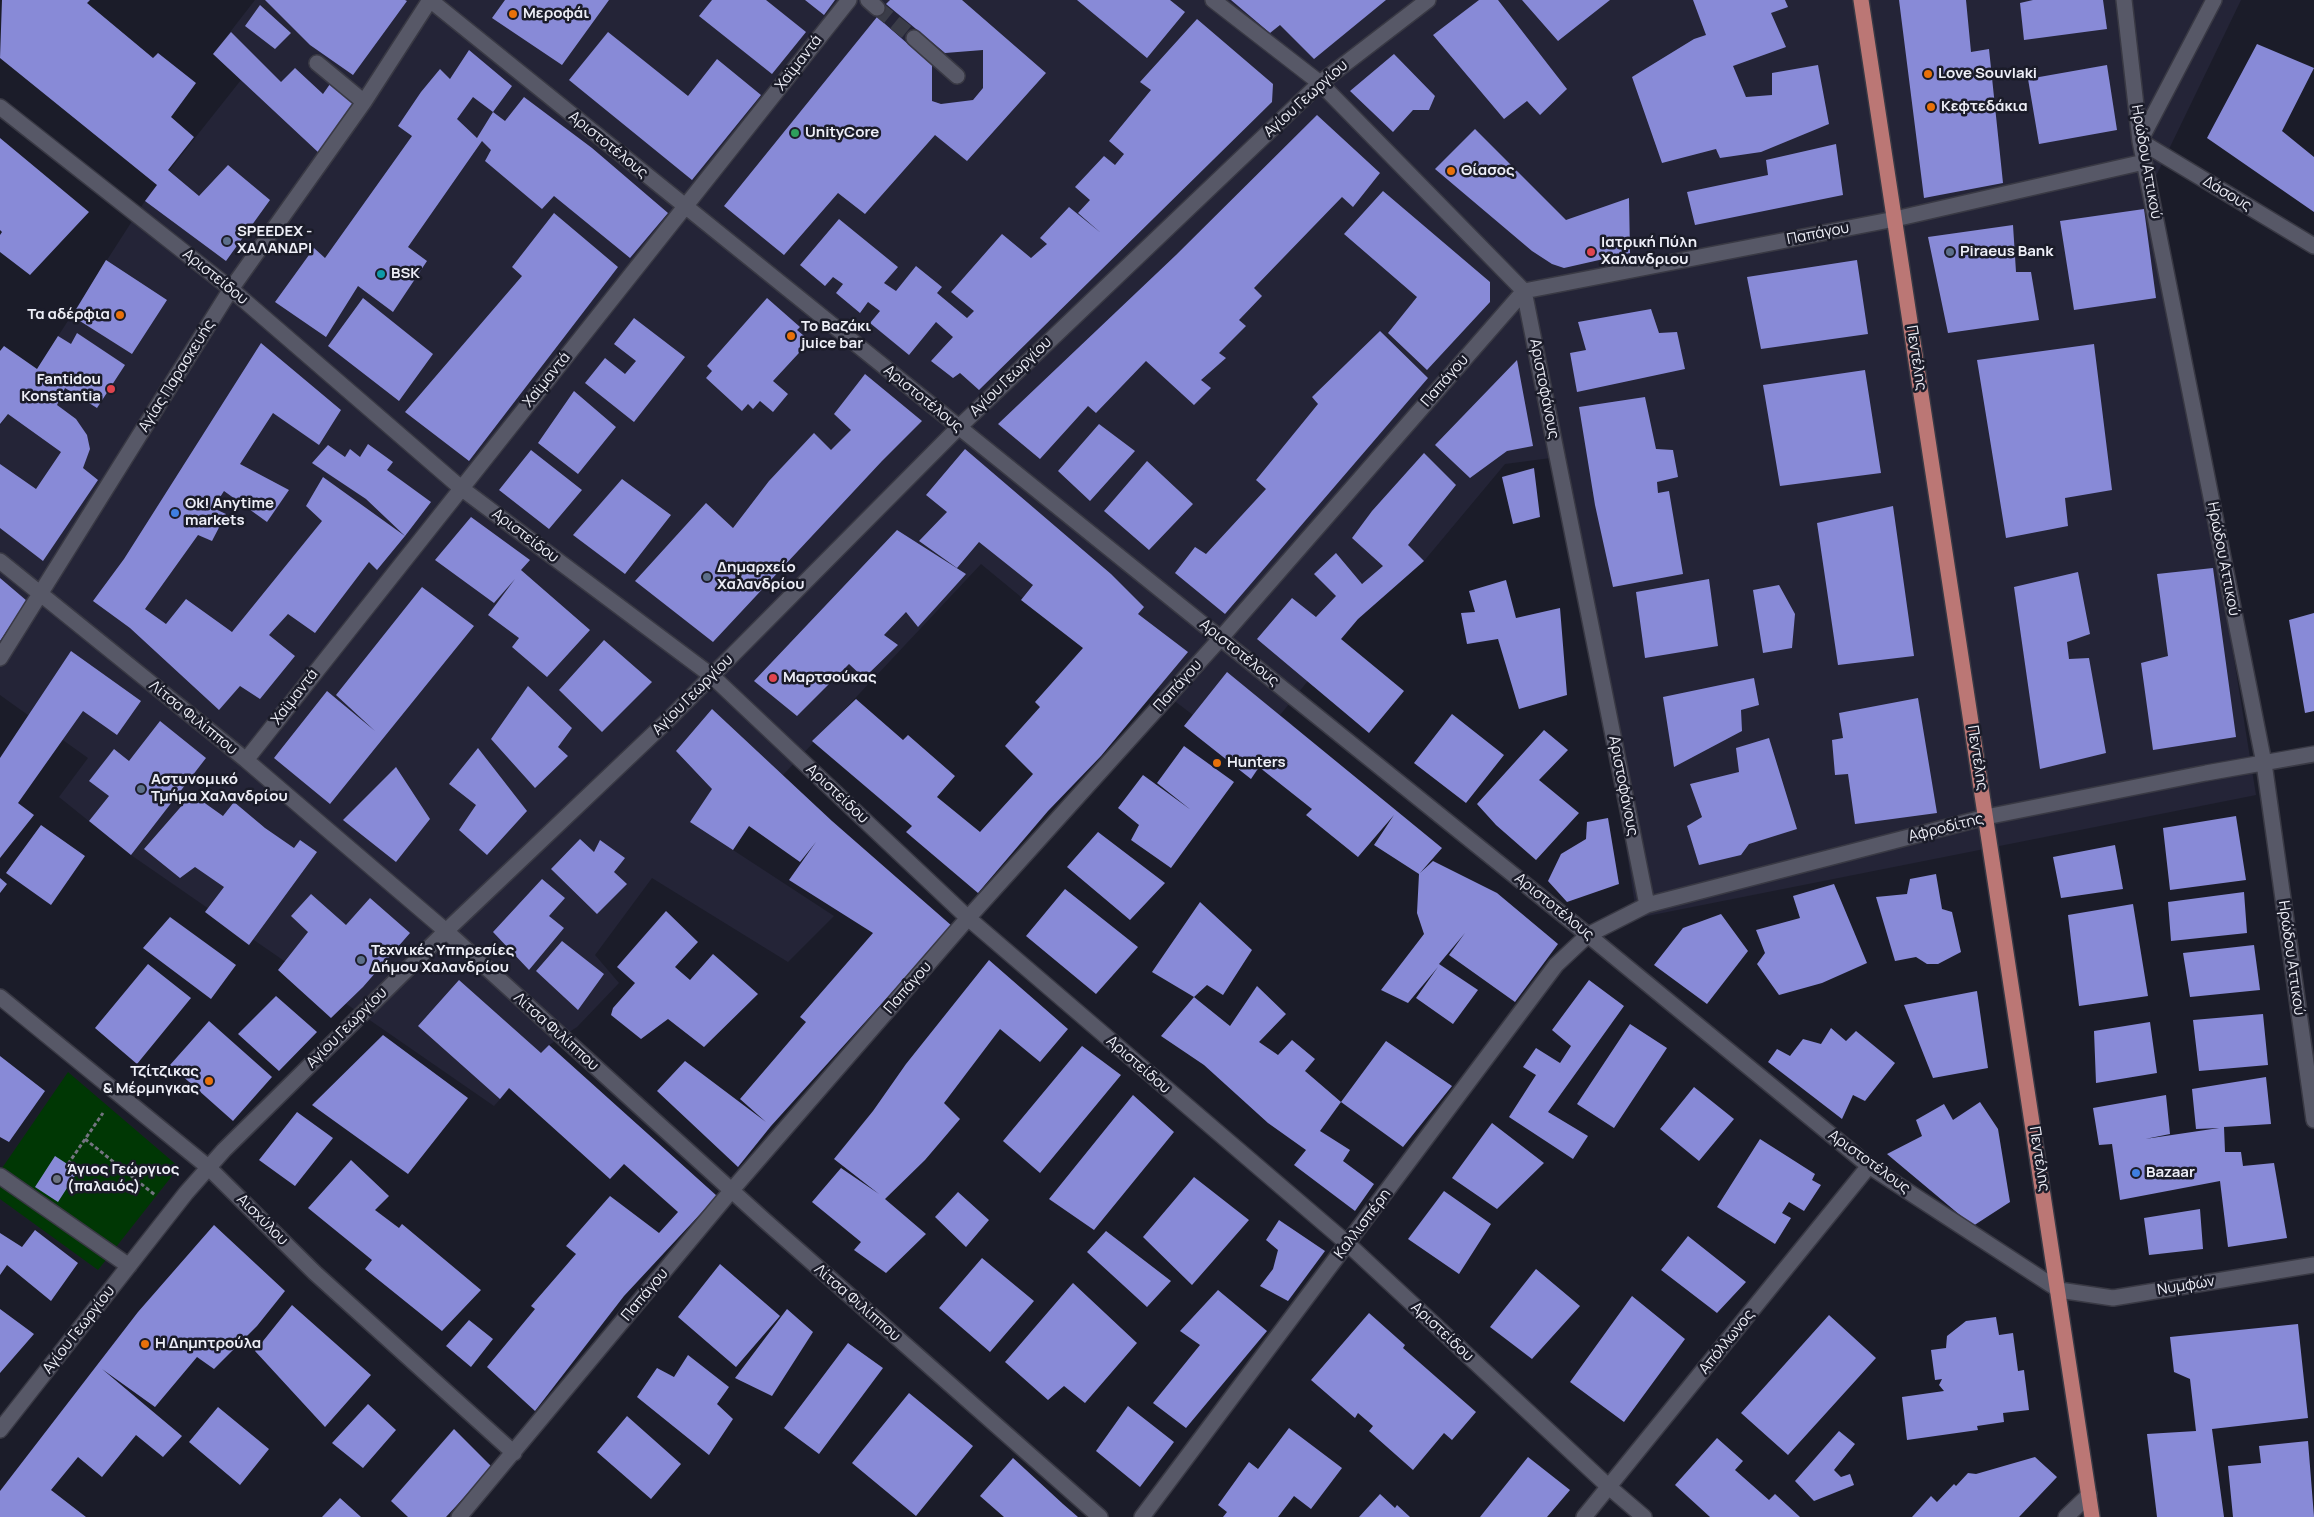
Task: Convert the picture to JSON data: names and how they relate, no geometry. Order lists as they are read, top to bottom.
{
  "streets": {
    "main road": ["Πεντέλης"],
    "street": [
      "Χαϊμαντά",
      "Αγίου Γεωργίου",
      "Αριστοτέλους",
      "Ηρώδου Αττικού",
      "Δάσους",
      "Παπάγου",
      "Αριστείδου",
      "Αγίας Παρασκευής",
      "Αριστοφάνους",
      "Λίτσα Φιλίππου",
      "Αφροδίτης",
      "Αισχύλου",
      "Καλλισπέρη",
      "Νυμφών",
      "Απόλλωνος"
    ]
  },
  "crossings": [
    ["Χαϊμαντά", "Αριστοτέλους"],
    ["Χαϊμαντά", "Αριστείδου"],
    ["Χαϊμαντά", "Λίτσα Φιλίππου"],
    ["Αγίου Γεωργίου", "Αριστοτέλους"],
    ["Αγίου Γεωργίου", "Αριστείδου"],
    ["Αγίου Γεωργίου", "Λίτσα Φιλίππου"],
    ["Αγίου Γεωργίου", "Αισχύλου"],
    ["Αριστοτέλους", "Παπάγου"],
    ["Αριστοτέλους", "Πεντέλης"],
    ["Αριστοτέλους", "Αγίας Παρασκευής"],
    ["Αριστοτέλους", "Αφροδίτης"],
    ["Αριστοτέλους", "Καλλισπέρη"],
    ["Αριστοτέλους", "Νυμφών"],
    ["Αριστοτέλους", "Απόλλωνος"],
    ["Ηρώδου Αττικού", "Δάσους"],
    ["Ηρώδου Αττικού", "Παπάγου"],
    ["Ηρώδου Αττικού", "Αφροδίτης"],
    ["Παπάγου", "Αριστείδου"],
    ["Παπάγου", "Πεντέλης"],
    ["Παπάγου", "Αριστοφάνους"],
    ["Παπάγου", "Λίτσα Φιλίππου"],
    ["Παπάγου", "Αισχύλου"],
    ["Αριστείδου", "Αγίας Παρασκευής"],
    ["Αριστείδου", "Καλλισπέρη"],
    ["Αριστείδου", "Απόλλωνος"],
    ["Πεντέλης", "Αφροδίτης"],
    ["Πεντέλης", "Νυμφών"],
    ["Αγίας Παρασκευής", "Λίτσα Φιλίππου"],
    ["Αριστοφάνους", "Αφροδίτης"],
    ["Αφροδίτης", "Καλλισπέρη"]
  ],
  "places": [
    "Μεροφάι",
    "Love Souvlaki",
    "Κεφτεδάκια",
    "UnityCore",
    "Θίασος",
    "SPEEDEX - ΧΑΛΑΝΔΡΙ",
    "Ιατρική Πύλη Χαλανδριου",
    "Piraeus Bank",
    "BSK",
    "Τα αδέρφια",
    "Το Βαζάκι juice bar",
    "Fantidou Konstantia",
    "Ok! Anytime markets",
    "Δημαρχείο Χαλανδρίου",
    "Μαρτσούκας",
    "Hunters",
    "Αστυνομικό Τμήμα Χαλανδρίου",
    "Τεχνικές Υπηρεσίες Δήμου Χαλανδρίου",
    "Τζίτζικας & Μέρμηγκας",
    "Bazaar",
    "Άγιος Γεώργιος (παλαιός)",
    "Η Δημητρούλα"
  ]
}
